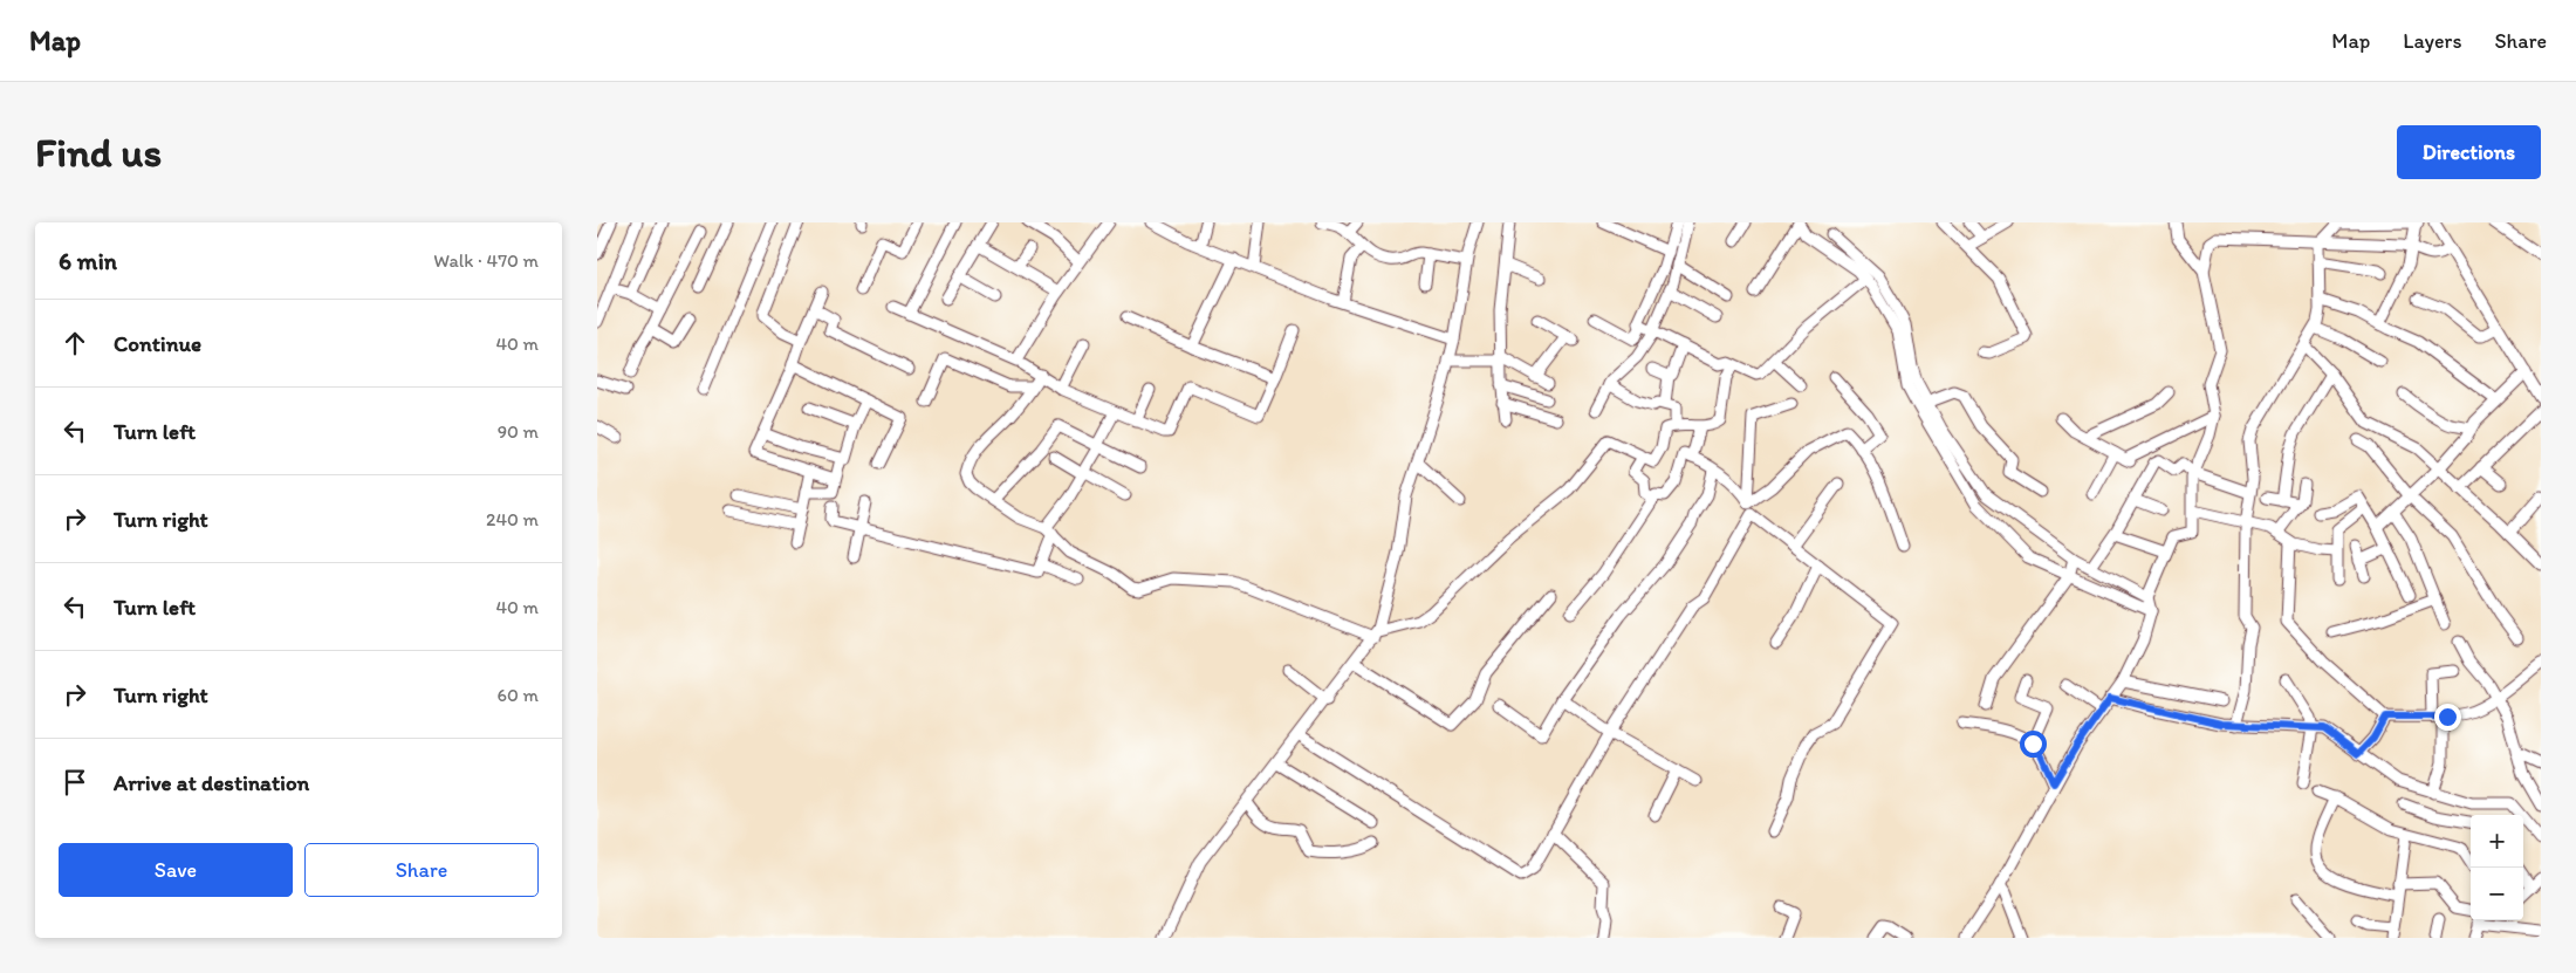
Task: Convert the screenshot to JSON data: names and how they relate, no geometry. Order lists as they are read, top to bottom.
{
  "page": {
    "header": "Map",
    "nav": ["Map", "Layers", "Share"],
    "buttons": [
      "Directions",
      ["Save", "Share"]
    ],
    "title": "Find us",
    "heading": ["6 min", "Walk · 470 m"],
    "list": [
      ["Continue", "40 m"],
      ["Turn left", "90 m"],
      ["Turn right", "240 m"],
      ["Turn left", "40 m"],
      ["Turn right", "60 m"],
      "Arrive at destination"
    ],
    "map_buttons": ["+", "−"]
  }
}
